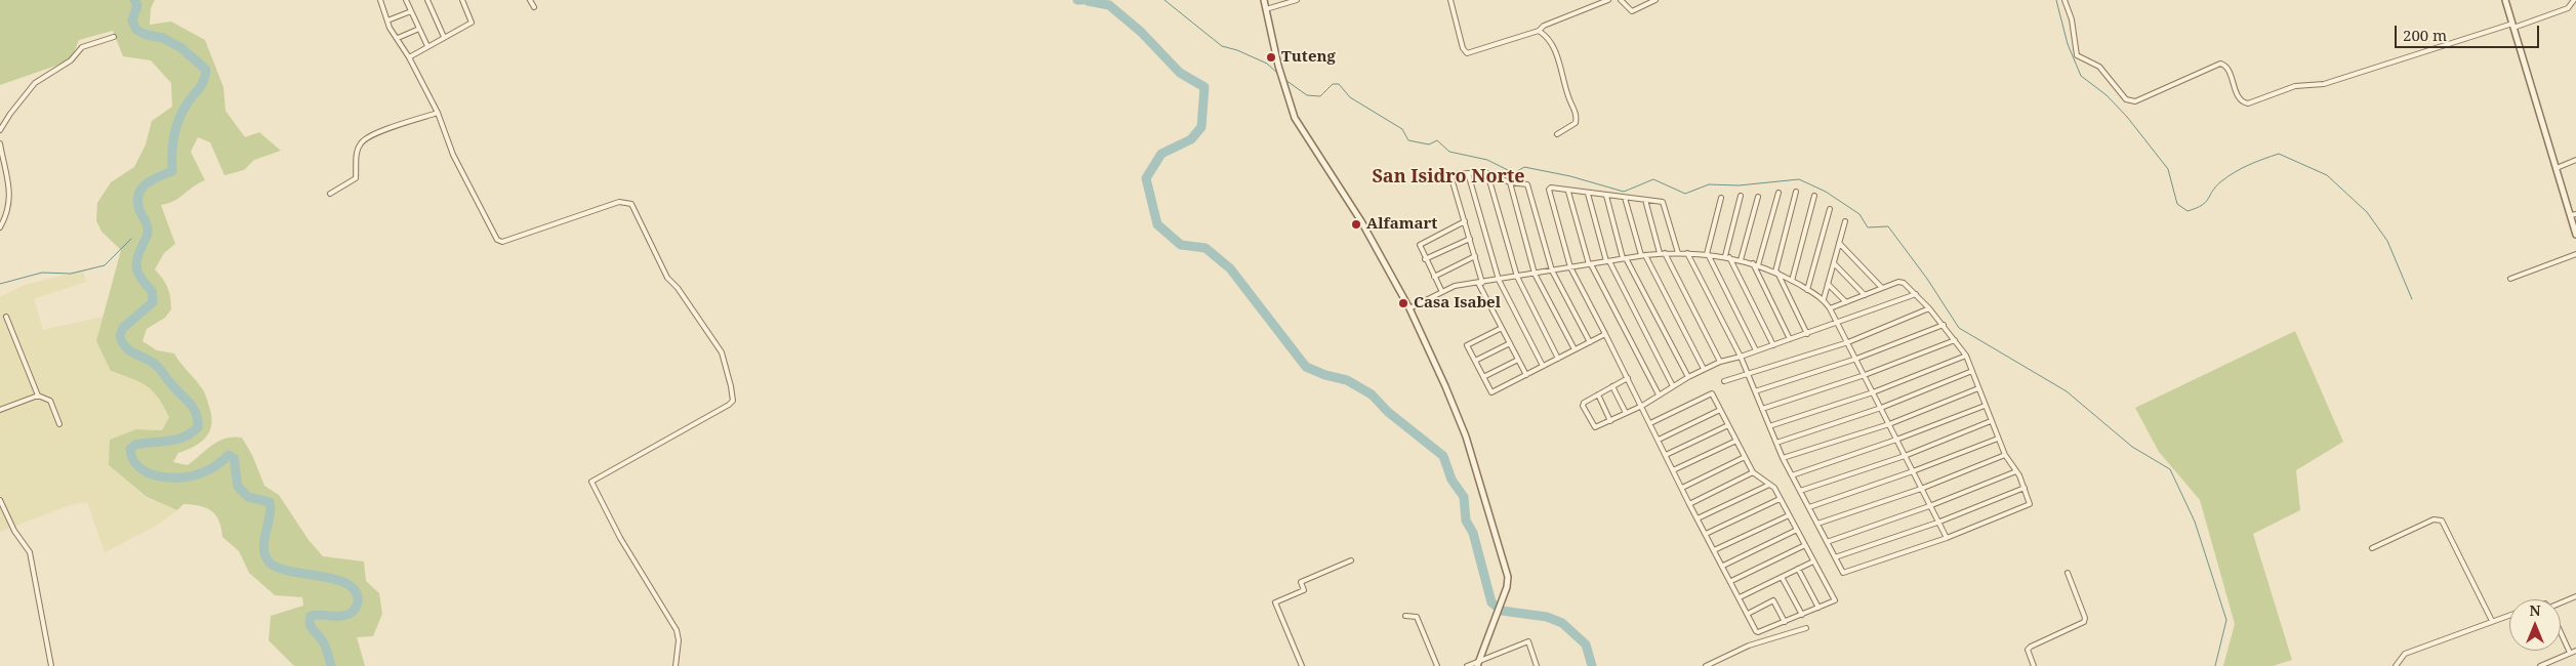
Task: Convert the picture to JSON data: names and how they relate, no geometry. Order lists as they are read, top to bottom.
{
  "districts": ["San Isidro Norte"],
  "places": ["Tuteng", "Alfamart", "Casa Isabel"],
  "scale_bar": "200 m",
  "north": "top"
}
